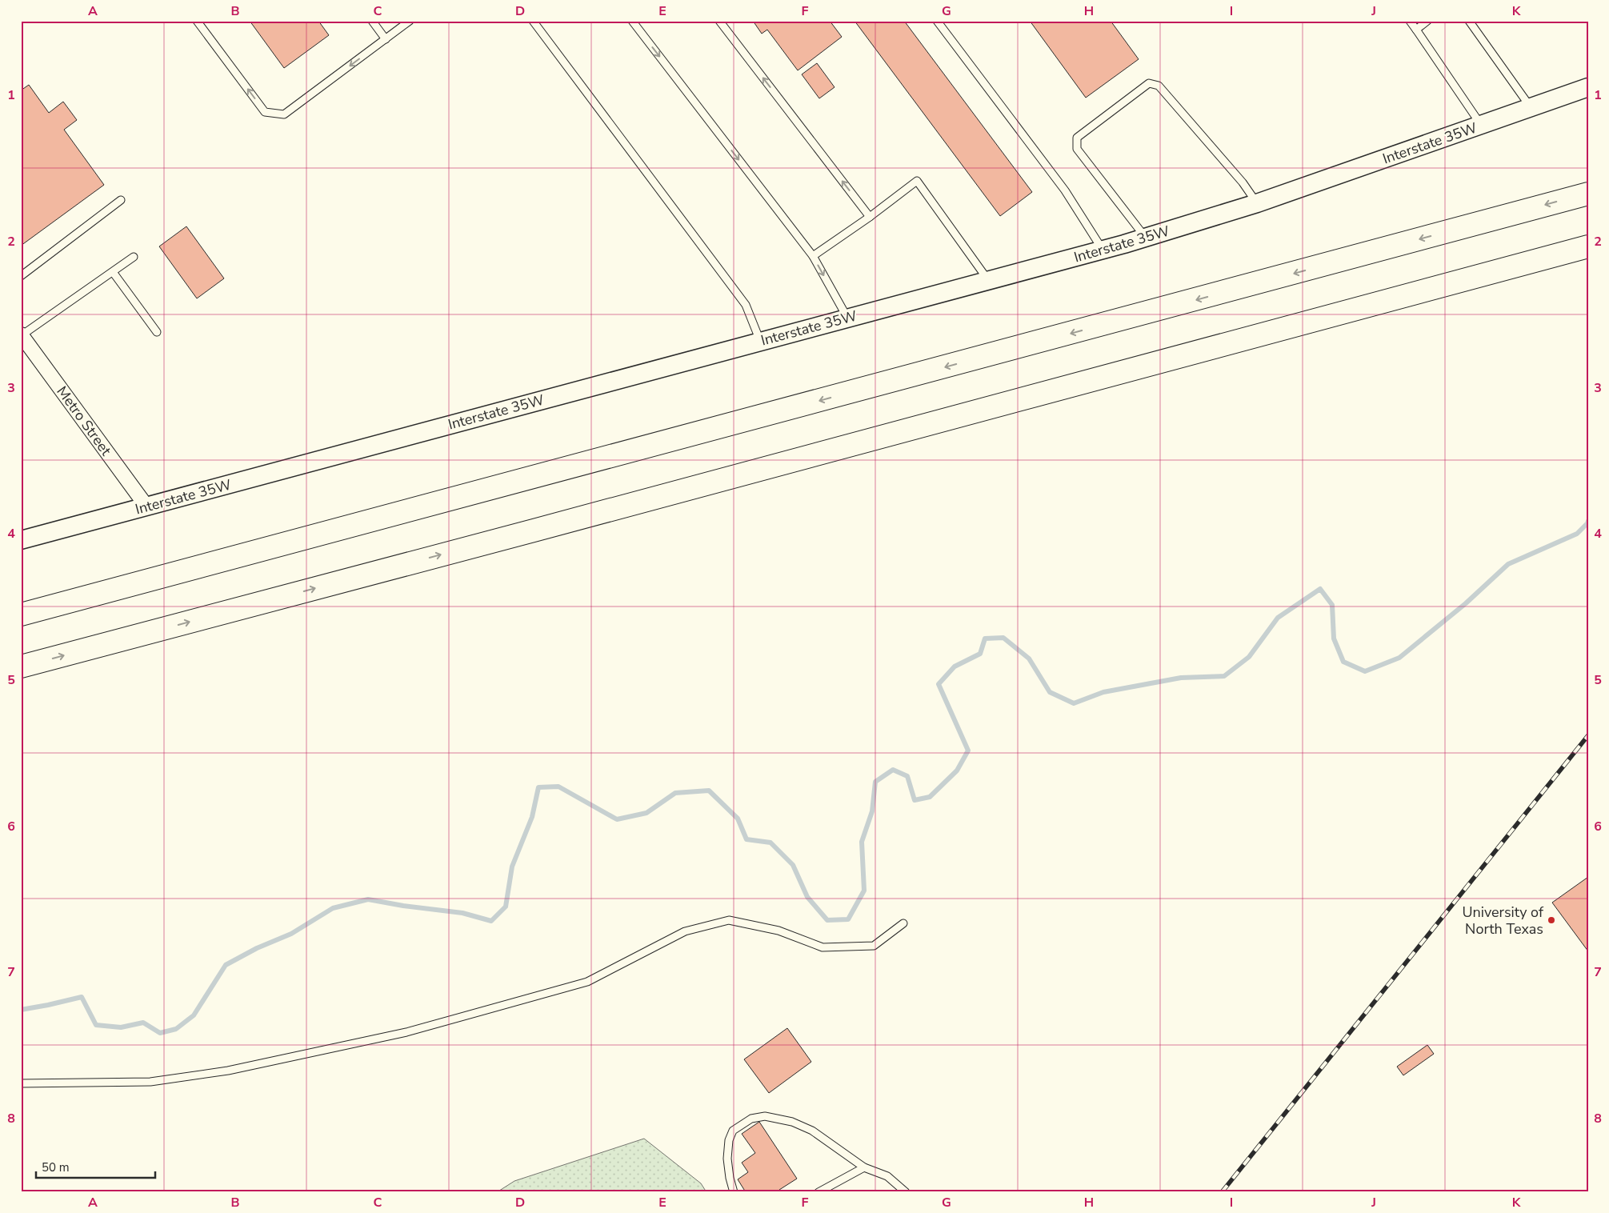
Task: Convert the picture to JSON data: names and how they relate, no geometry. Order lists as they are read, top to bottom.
{
  "streets": {
    "street": ["Interstate 35W", "Metro Street"]
  },
  "crossings": [
    ["Interstate 35W", "Metro Street"]
  ],
  "places": ["University of North Texas"],
  "scale_bar": "50 m",
  "grid": {
    "columns": [
      "A",
      "B",
      "C",
      "D",
      "E",
      "F",
      "G",
      "H",
      "I",
      "J",
      "K"
    ],
    "rows": [
      "1",
      "2",
      "3",
      "4",
      "5",
      "6",
      "7",
      "8"
    ]
  }
}
